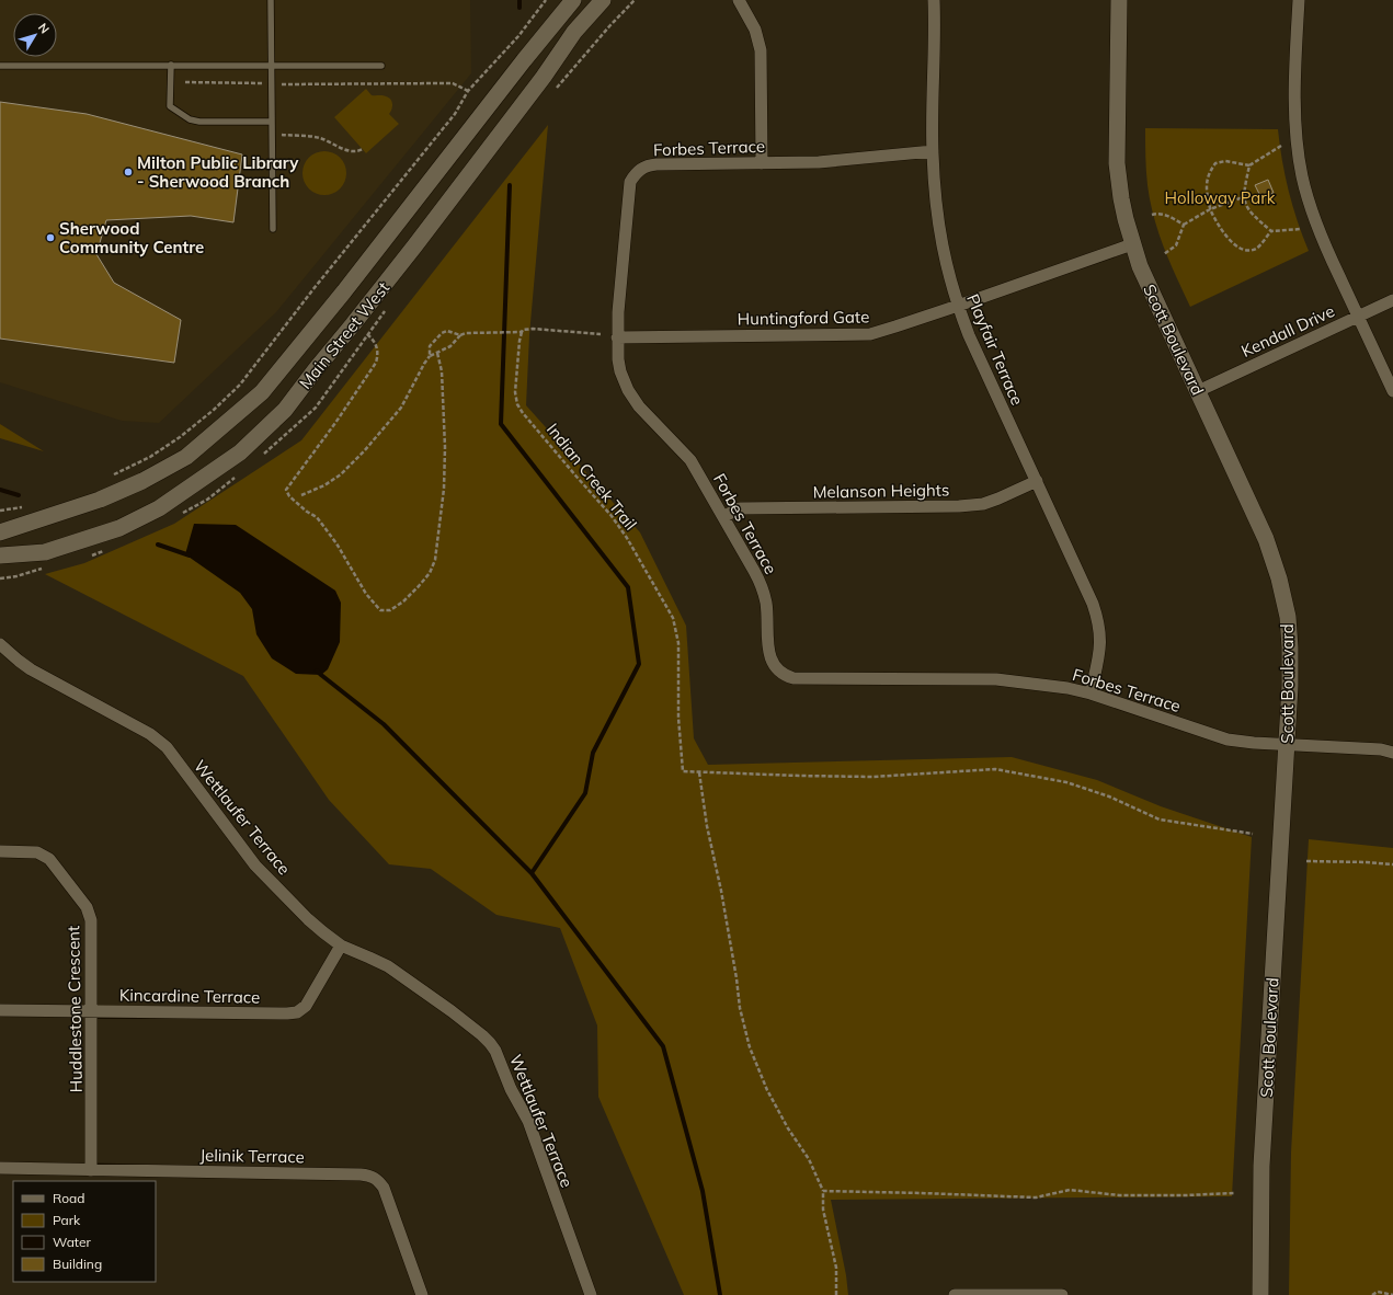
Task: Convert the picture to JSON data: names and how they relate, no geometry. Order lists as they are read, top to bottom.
{
  "streets": {
    "main road": ["Main Street West", "Scott Boulevard"],
    "street": [
      "Forbes Terrace",
      "Huntingford Gate",
      "Kendall Drive",
      "Playfair Terrace",
      "Melanson Heights",
      "Wettlaufer Terrace",
      "Kincardine Terrace",
      "Huddlestone Crescent",
      "Jelinik Terrace"
    ],
    "path": ["Indian Creek Trail"]
  },
  "crossings": [
    ["Forbes Terrace", "Huntingford Gate"],
    ["Forbes Terrace", "Scott Boulevard"],
    ["Forbes Terrace", "Playfair Terrace"],
    ["Forbes Terrace", "Melanson Heights"],
    ["Huntingford Gate", "Scott Boulevard"],
    ["Huntingford Gate", "Playfair Terrace"],
    ["Kendall Drive", "Scott Boulevard"],
    ["Playfair Terrace", "Melanson Heights"],
    ["Wettlaufer Terrace", "Kincardine Terrace"],
    ["Kincardine Terrace", "Huddlestone Crescent"],
    ["Huddlestone Crescent", "Jelinik Terrace"]
  ],
  "parks": ["Holloway Park"],
  "places": ["Milton Public Library - Sherwood Branch", "Sherwood Community Centre"],
  "legend": [
    "Road",
    "Park",
    "Water",
    "Building"
  ],
  "north": "top right"
}
